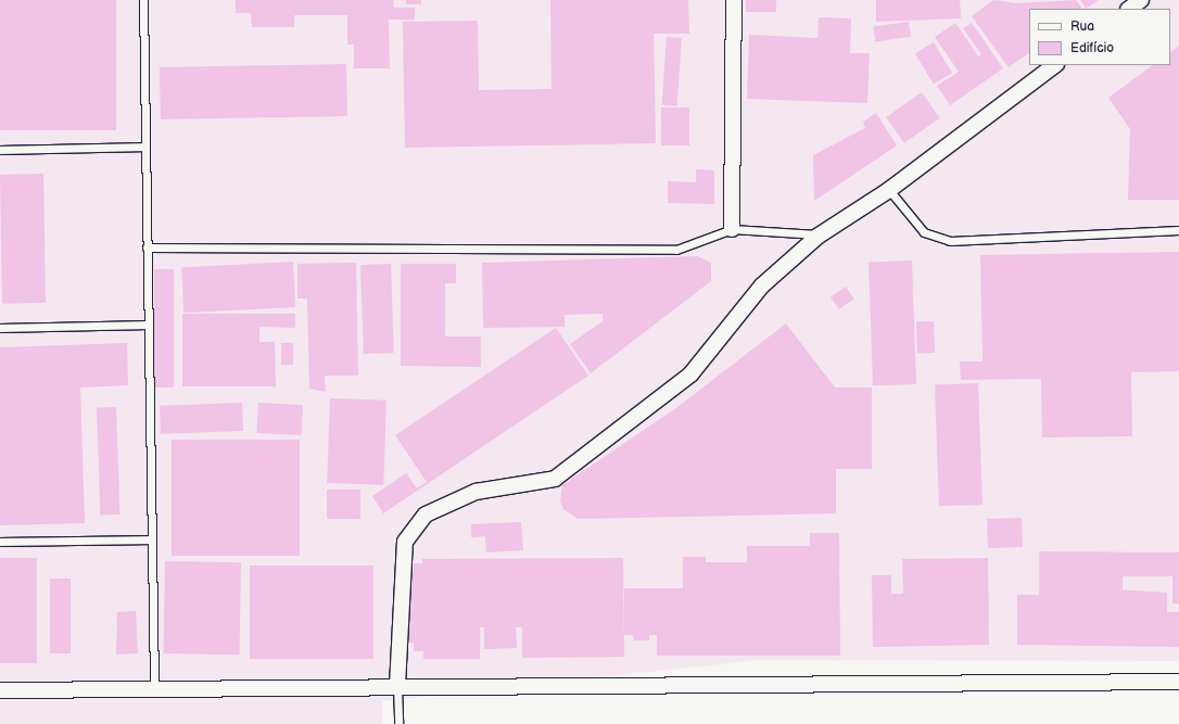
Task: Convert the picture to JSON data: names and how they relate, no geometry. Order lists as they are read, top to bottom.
{
  "legend": ["Rua", "Edifício"]
}
